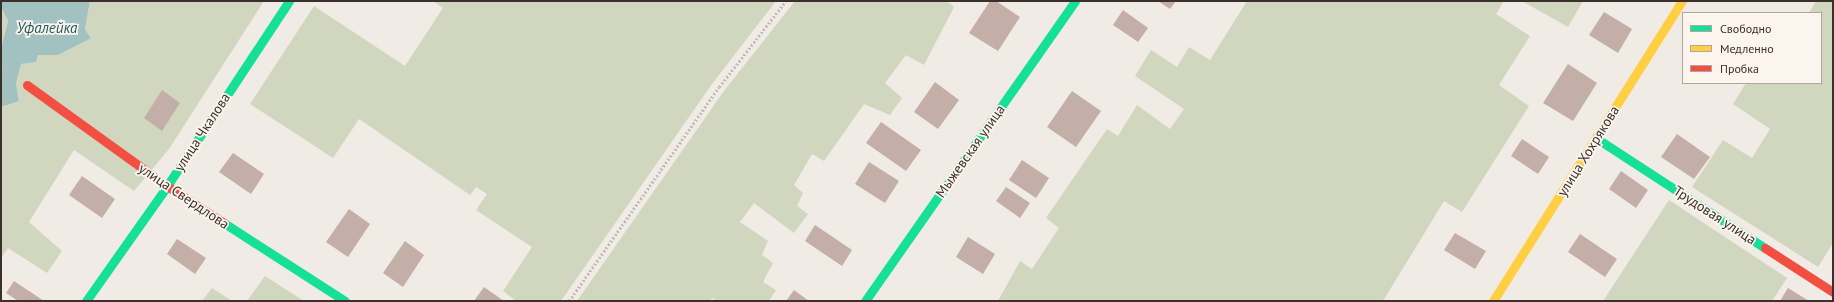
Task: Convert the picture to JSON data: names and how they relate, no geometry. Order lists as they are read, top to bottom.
{
  "streets": {
    "street": [
      "улица Чкалова",
      "Мыжевская улица",
      "улица Хохрякова",
      "улица Свердлова",
      "Трудовая улица"
    ]
  },
  "crossings": [
    ["улица Чкалова", "улица Свердлова"],
    ["улица Хохрякова", "Трудовая улица"]
  ],
  "water": ["Уфалейка"],
  "legend": ["Свободно", "Медленно", "Пробка"]
}
